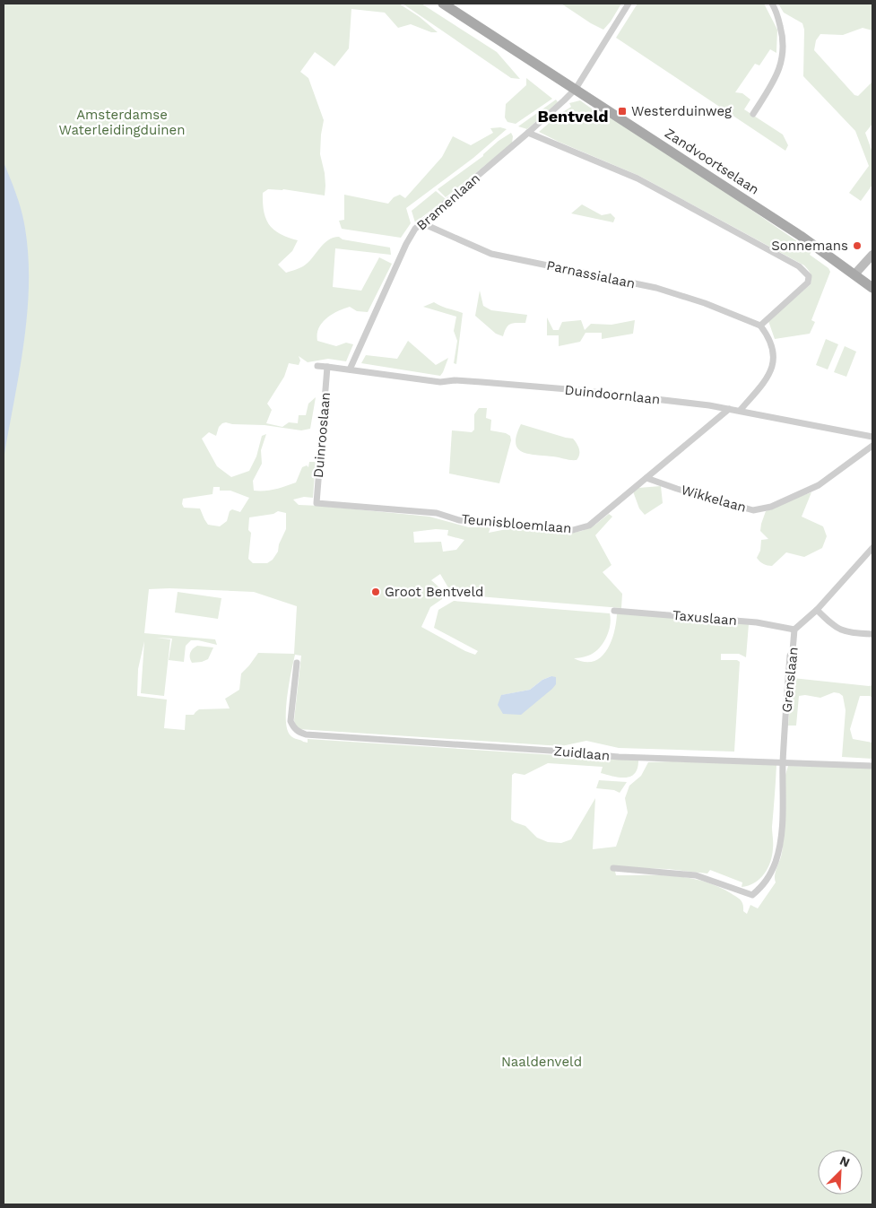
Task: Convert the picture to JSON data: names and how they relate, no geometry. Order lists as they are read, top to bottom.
{
  "streets": {
    "main road": ["Zandvoortselaan"],
    "street": [
      "Bramenlaan",
      "Parnassialaan",
      "Duindoornlaan",
      "Duinrooslaan",
      "Wikkelaan",
      "Teunisbloemlaan",
      "Taxuslaan",
      "Grenslaan",
      "Zuidlaan"
    ]
  },
  "crossings": [
    ["Zandvoortselaan", "Bramenlaan"],
    ["Bramenlaan", "Parnassialaan"],
    ["Bramenlaan", "Duindoornlaan"],
    ["Duindoornlaan", "Teunisbloemlaan"],
    ["Duinrooslaan", "Teunisbloemlaan"],
    ["Wikkelaan", "Teunisbloemlaan"],
    ["Taxuslaan", "Grenslaan"],
    ["Grenslaan", "Zuidlaan"]
  ],
  "districts": ["Bentveld"],
  "parks": ["Amsterdamse Waterleidingduinen", "Naaldenveld"],
  "places": {
    "transit": ["Westerduinweg"],
    "other": ["Sonnemans", "Groot Bentveld"]
  },
  "north": "top right"
}
